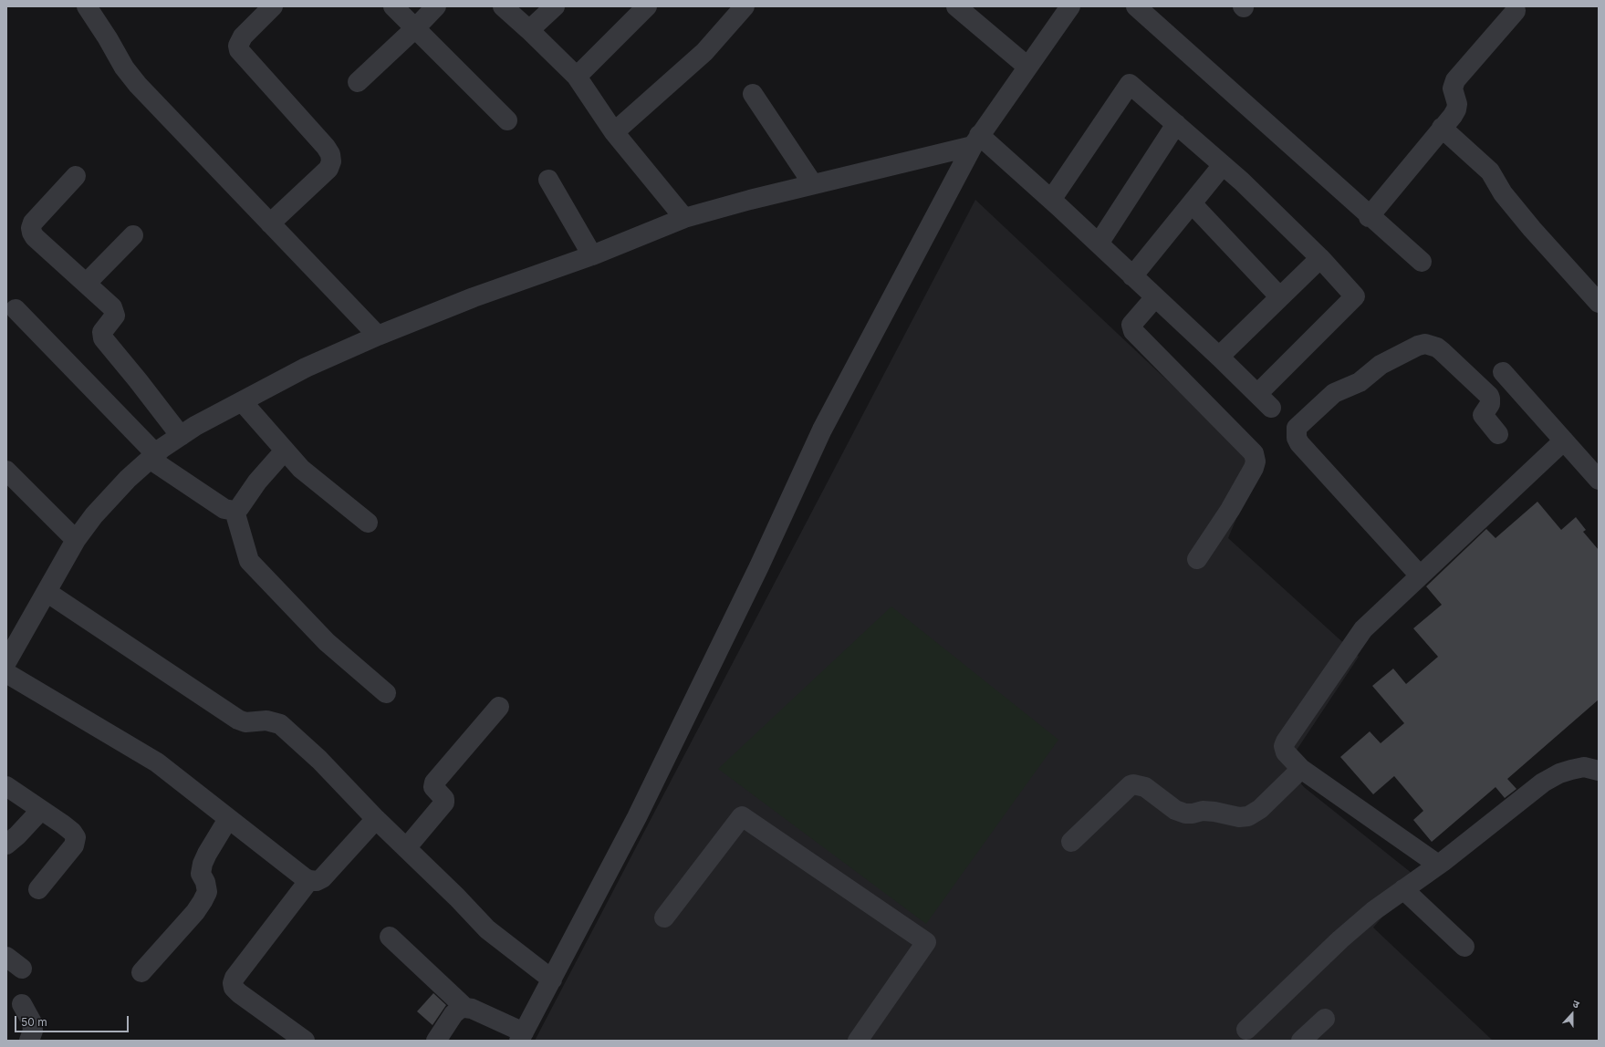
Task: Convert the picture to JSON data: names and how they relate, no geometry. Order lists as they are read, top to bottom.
{
  "scale_bar": "50 m",
  "north": "top"
}
